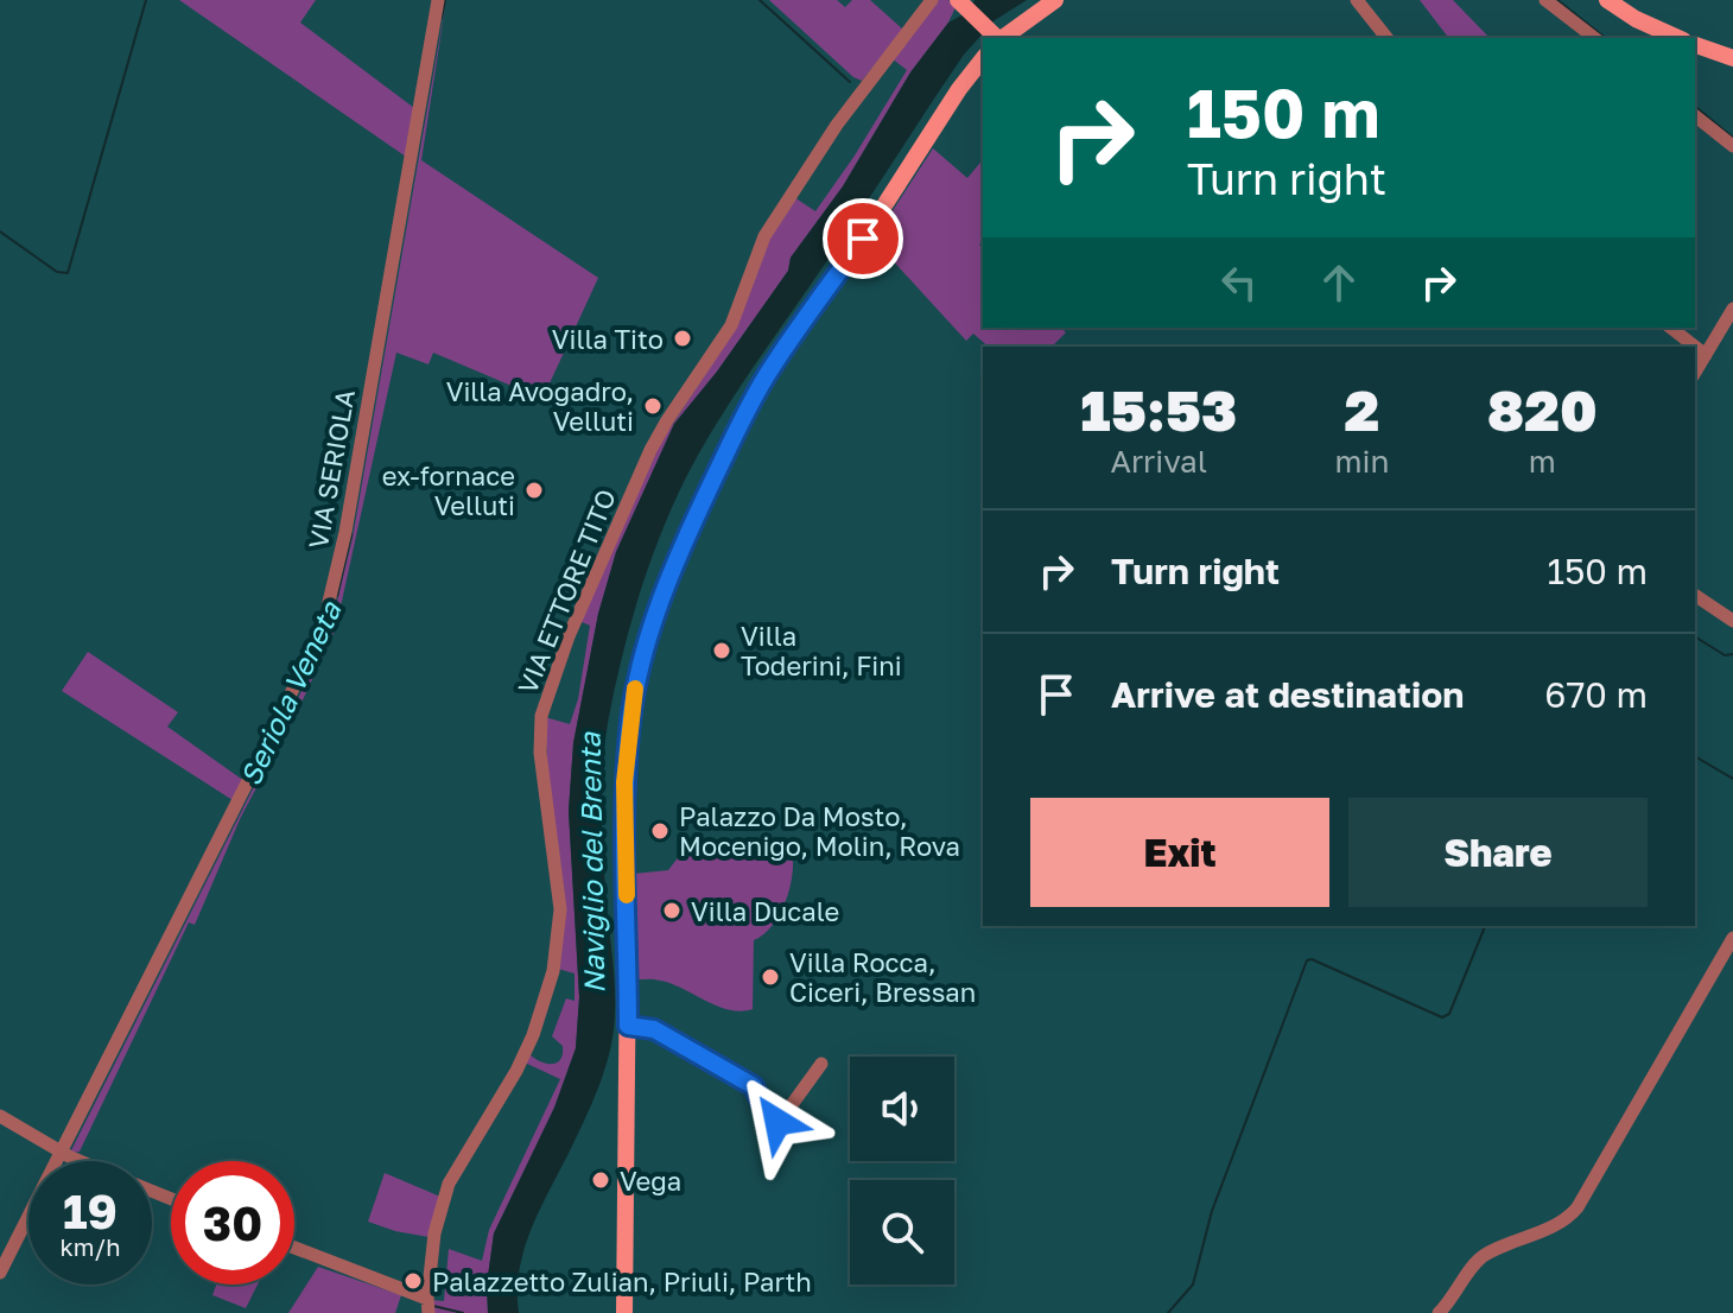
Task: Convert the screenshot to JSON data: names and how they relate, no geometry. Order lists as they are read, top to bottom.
{
  "streets": {
    "street": ["VIA SERIOLA", "VIA ETTORE TITO"]
  },
  "water": ["Seriola Veneta", "Naviglio del Brenta"],
  "places": [
    "Villa Tito",
    "Villa Avogadro, Velluti",
    "ex-fornace Velluti",
    "Villa Toderini, Fini",
    "Palazzo Da Mosto, Mocenigo, Molin, Rova",
    "Villa Ducale",
    "Villa Rocca, Ciceri, Bressan",
    "Vega",
    "Palazzetto Zulian, Priuli, Parth"
  ],
  "page": {
    "turn": ["150 m", "Turn right"],
    "eta": [
      "15:53",
      "Arrival",
      "2",
      "min",
      "820",
      "m"
    ],
    "list": [
      {
        "name": "Turn right",
        "value": "150 m"
      },
      {
        "name": "Arrive at destination",
        "value": "670 m"
      }
    ],
    "buttons": ["Exit", "Share"],
    "speed": "19 km/h",
    "limit": "30"
  }
}
